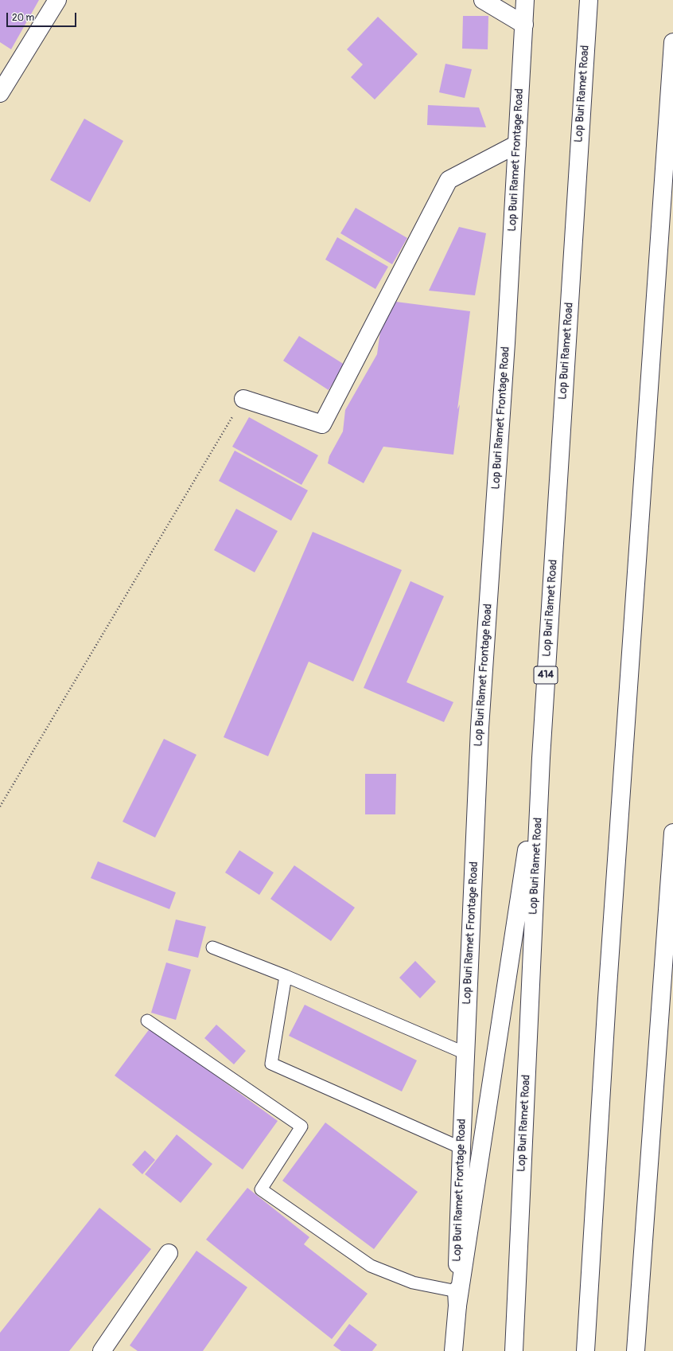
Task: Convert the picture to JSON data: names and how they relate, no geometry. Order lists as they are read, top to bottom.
{
  "streets": {
    "main road": ["Lop Buri Ramet Road", "Lop Buri Ramet Frontage Road", "414"]
  },
  "scale_bar": "20 m"
}
